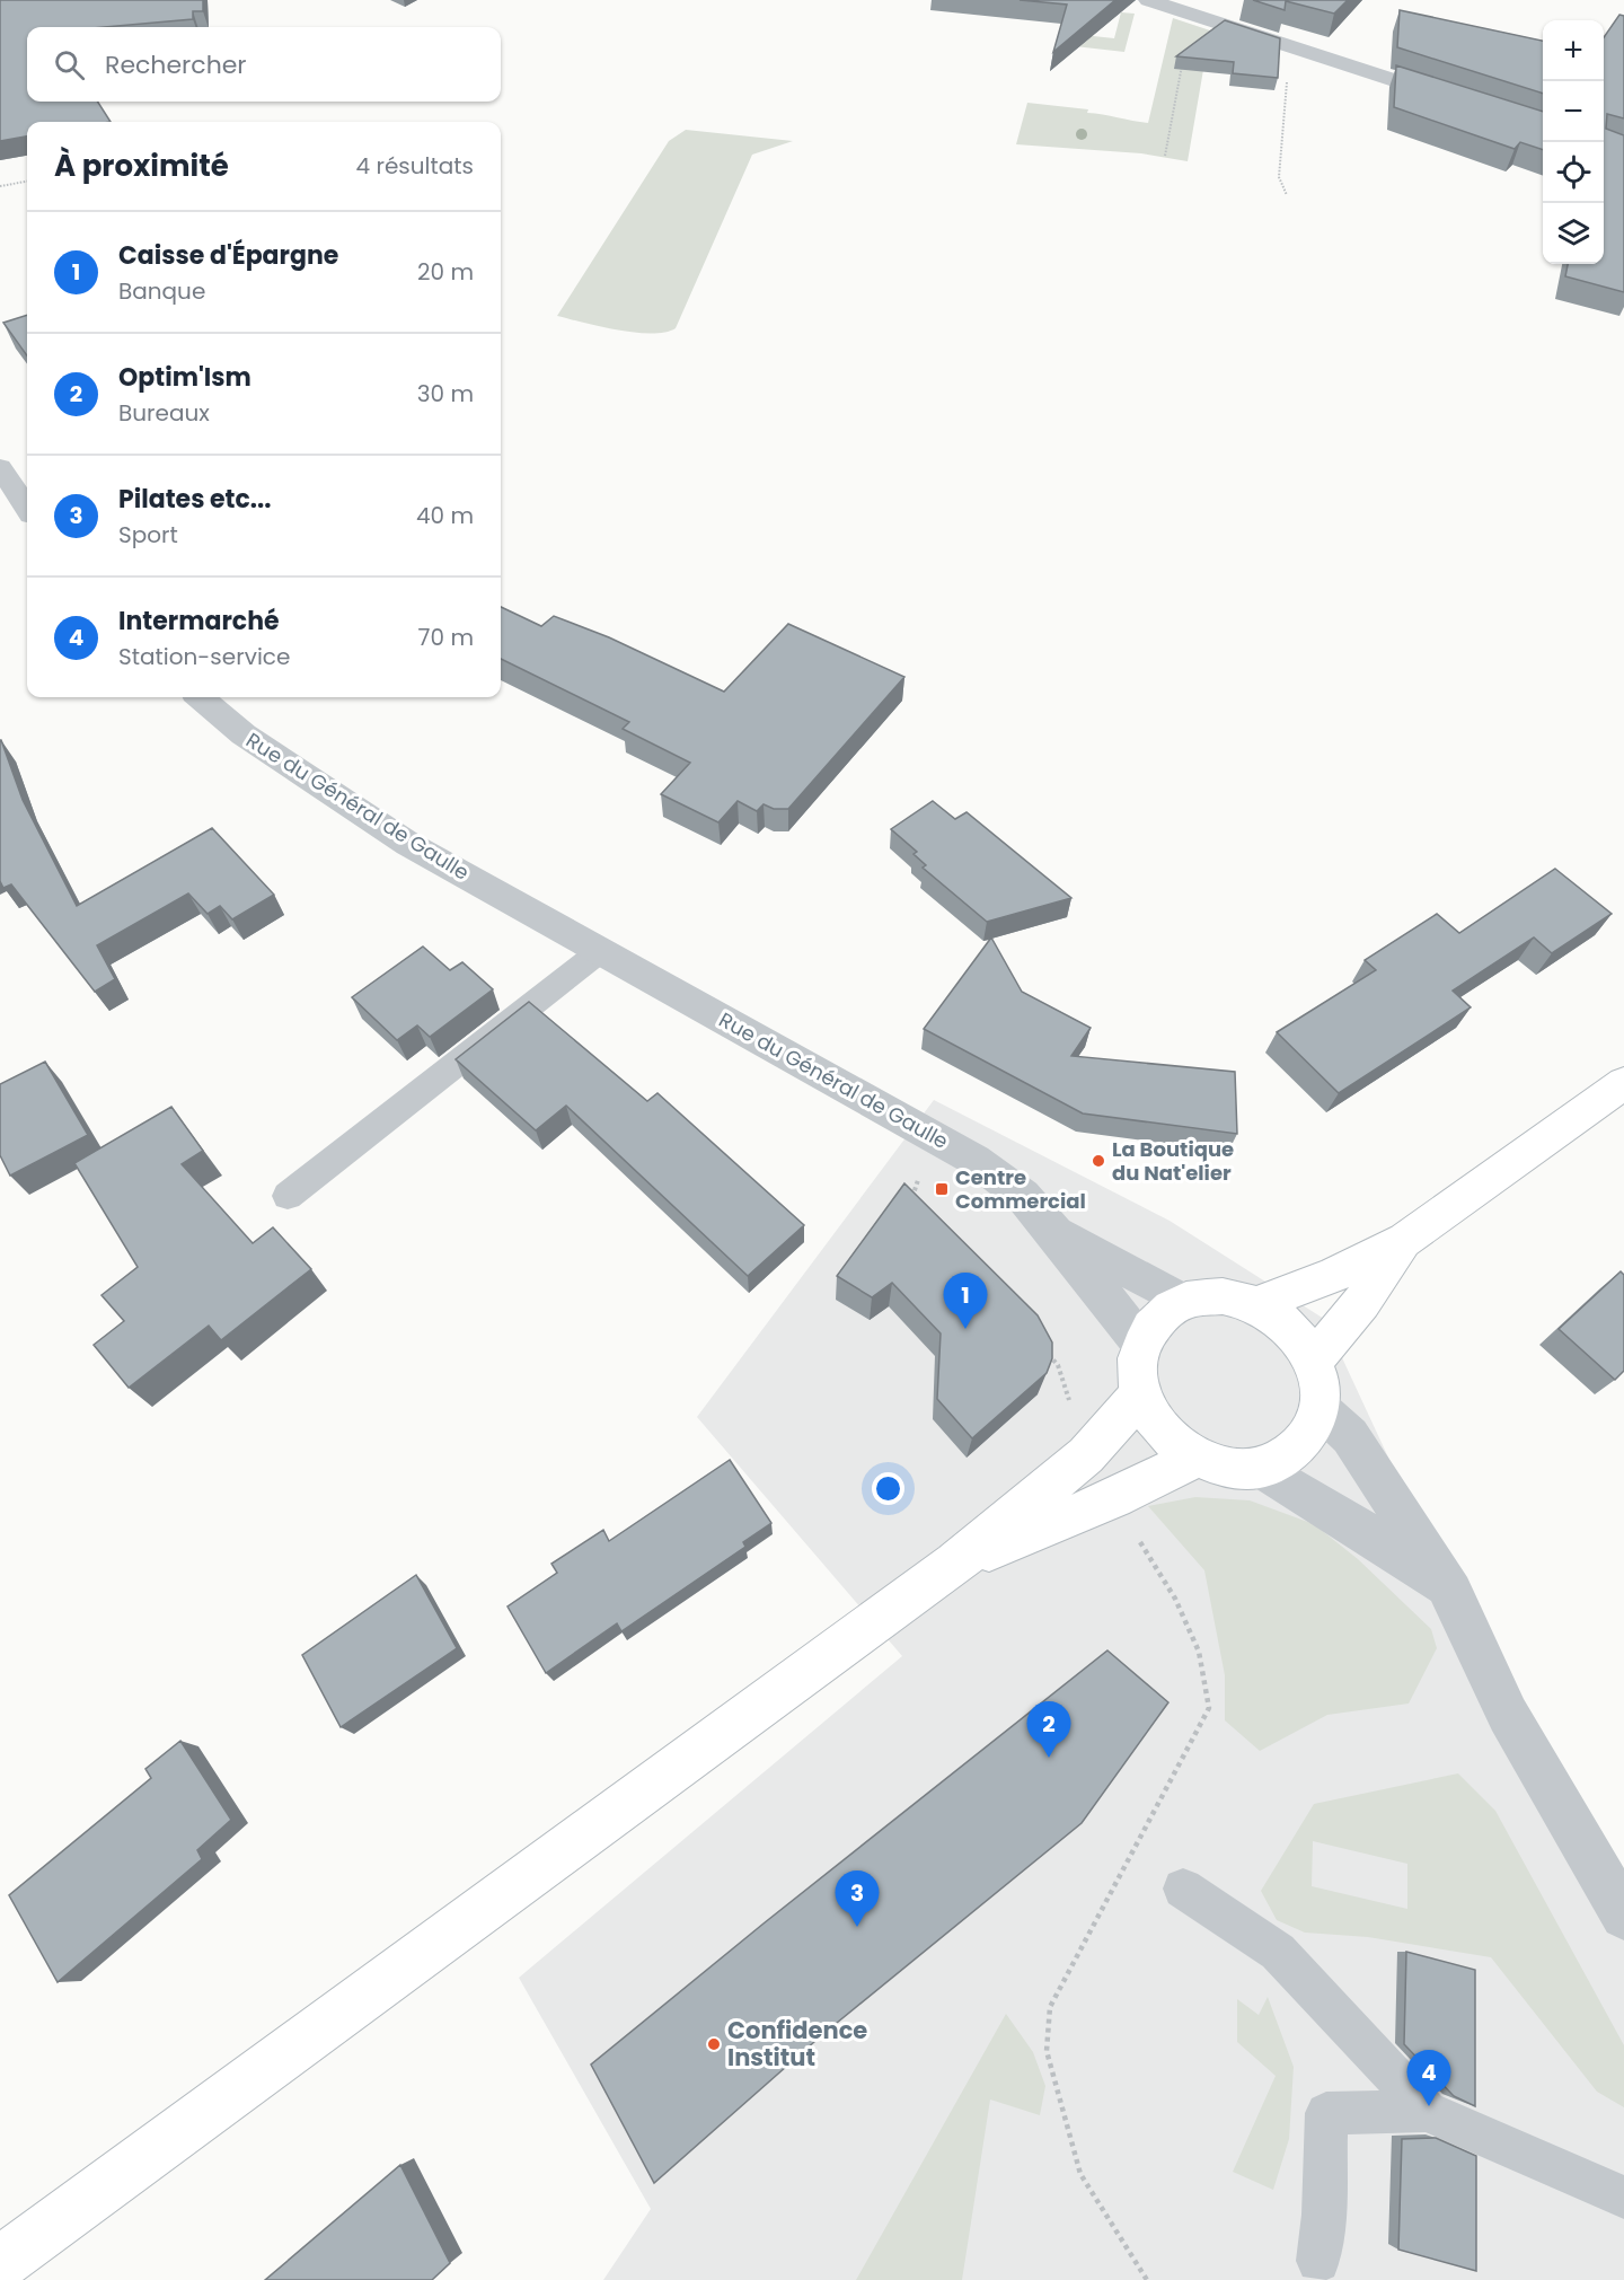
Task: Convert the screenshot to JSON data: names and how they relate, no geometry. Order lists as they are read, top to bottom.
{
  "streets": {
    "street": ["Rue du Général de Gaulle"]
  },
  "places": {
    "other": ["La Boutique du Nat'elier", "Confidence Institut"],
    "transit": ["Centre Commercial"]
  },
  "page": {
    "map_buttons": ["+", "−"],
    "search": "Rechercher",
    "heading": ["À proximité", "4 résultats"],
    "list": [
      {
        "mark": "1",
        "name": "Caisse d'Épargne",
        "note": "Banque",
        "value": "20 m"
      },
      {
        "mark": "2",
        "name": "Optim'Ism",
        "note": "Bureaux",
        "value": "30 m"
      },
      {
        "mark": "3",
        "name": "Pilates etc...",
        "note": "Sport",
        "value": "40 m"
      },
      {
        "mark": "4",
        "name": "Intermarché",
        "note": "Station-service",
        "value": "70 m"
      }
    ],
    "pins": [
      "1",
      "2",
      "3",
      "4"
    ]
  }
}
